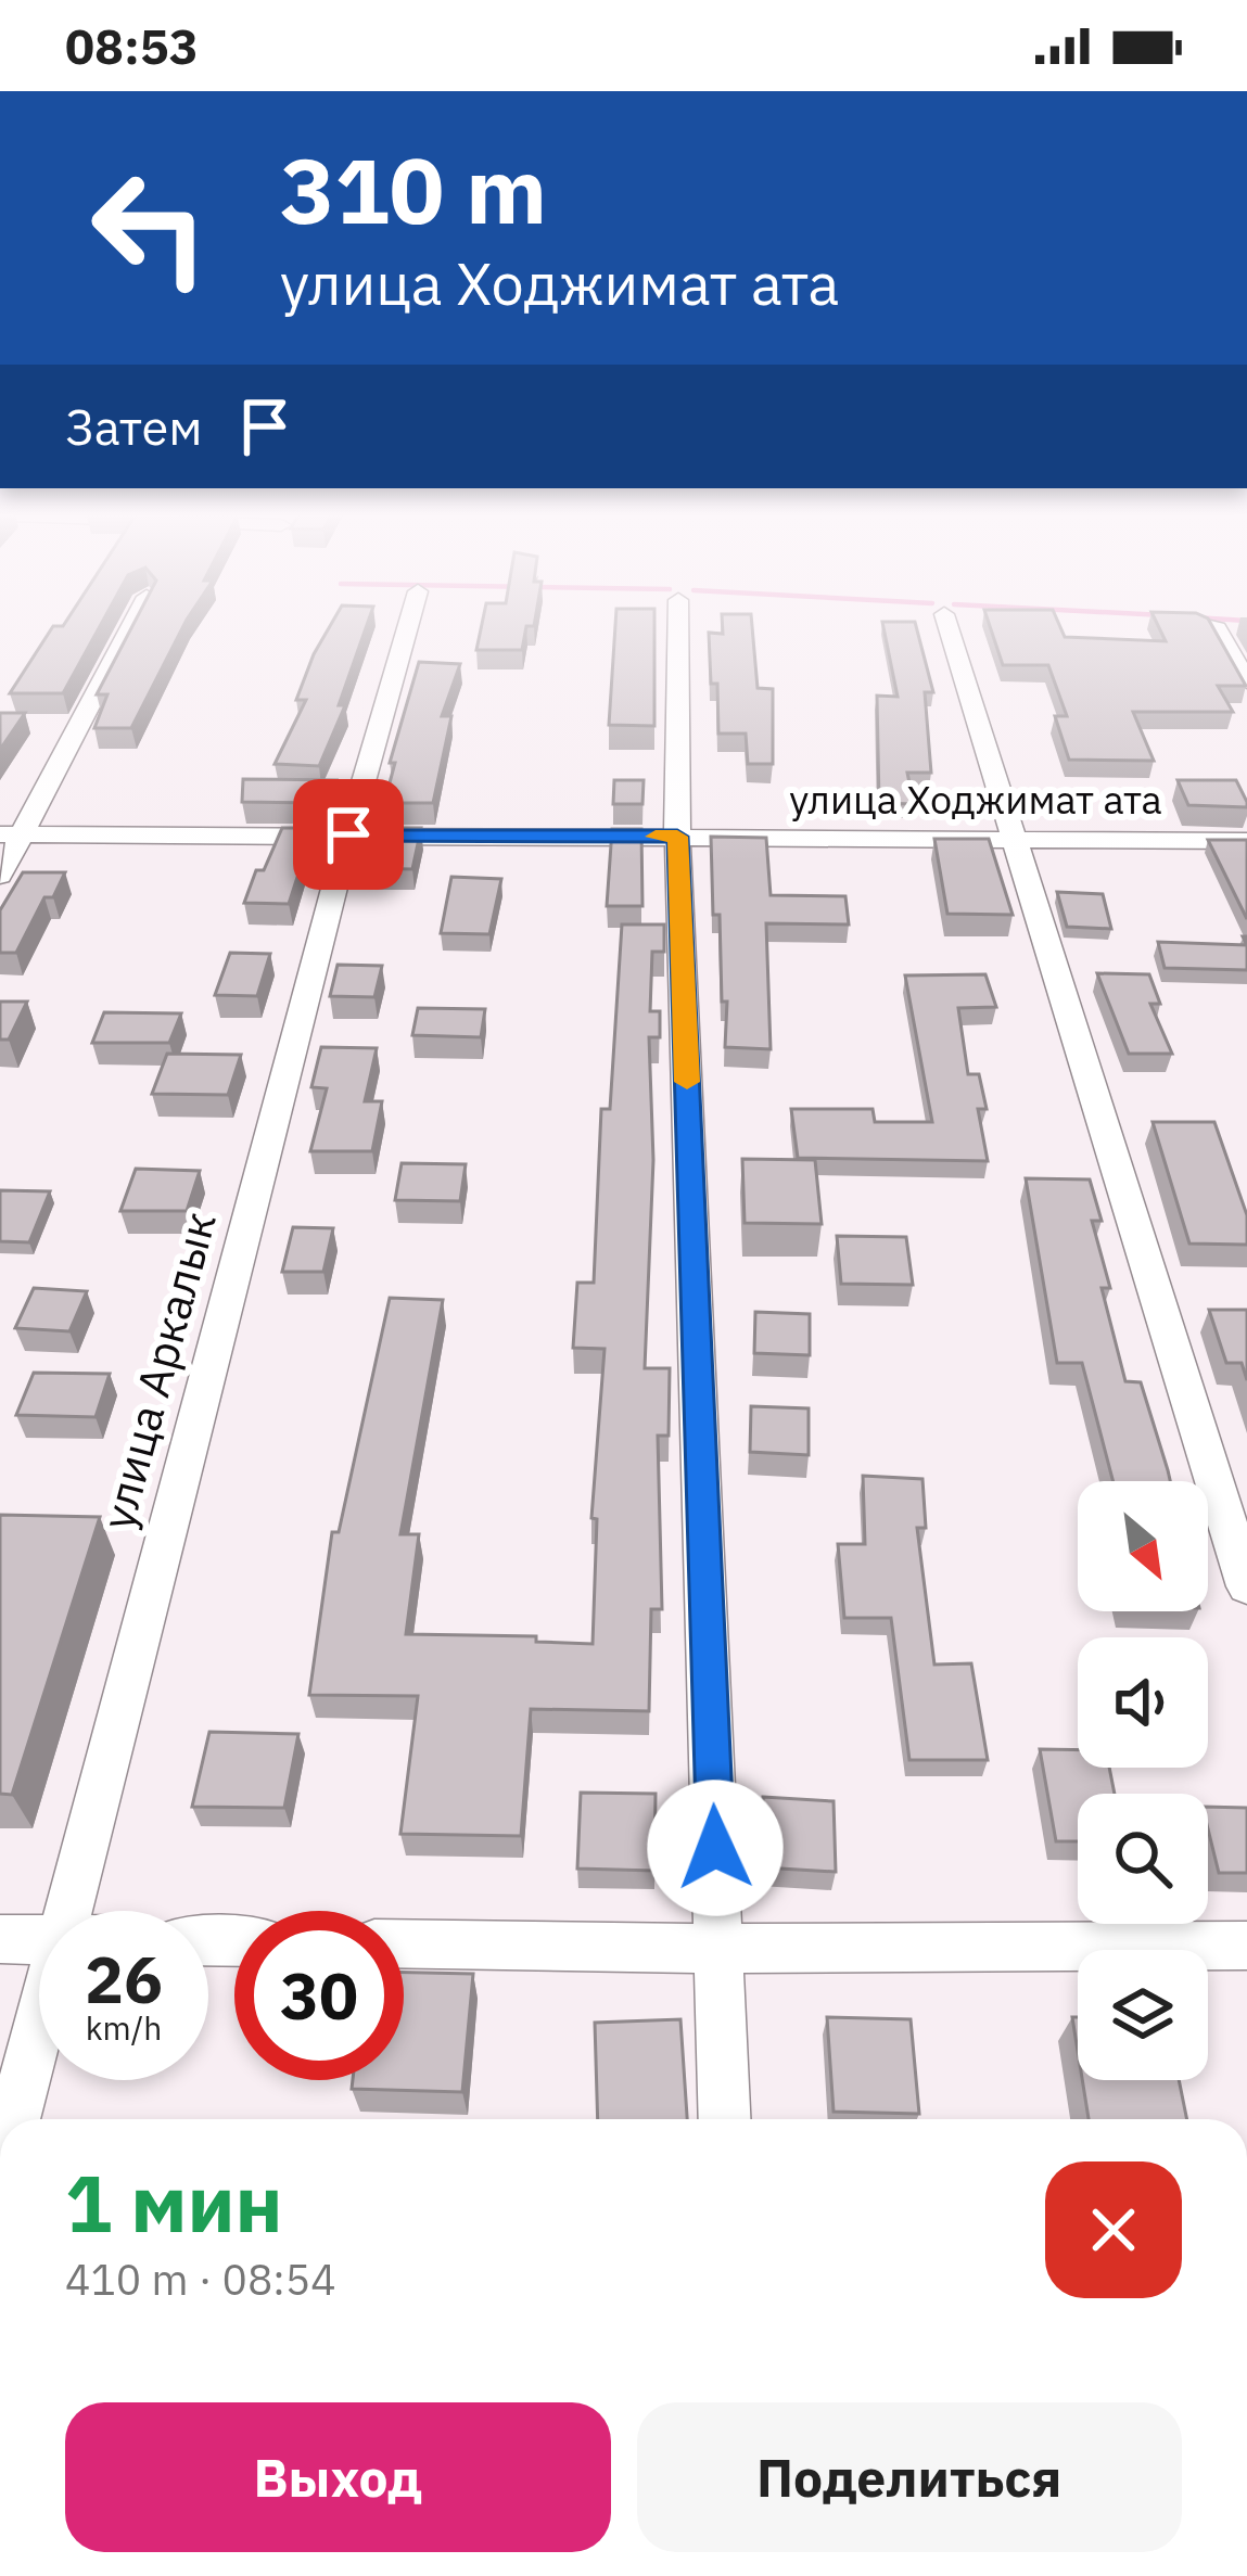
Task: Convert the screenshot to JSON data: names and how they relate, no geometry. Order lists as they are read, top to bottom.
{
  "streets": {
    "street": ["улица Ходжимат ата", "улица Аркалык"]
  },
  "crossings": [
    ["улица Ходжимат ата", "улица Аркалык"]
  ],
  "north": "bottom right",
  "page": {
    "status": "08:53",
    "turn": ["310 m", "улица Ходжимат ата"],
    "then": "Затем",
    "speed": "26 km/h",
    "limit": "30",
    "heading": ["1 мин", "410 m · 08:54"],
    "buttons": ["Выход", "Поделиться"]
  }
}
